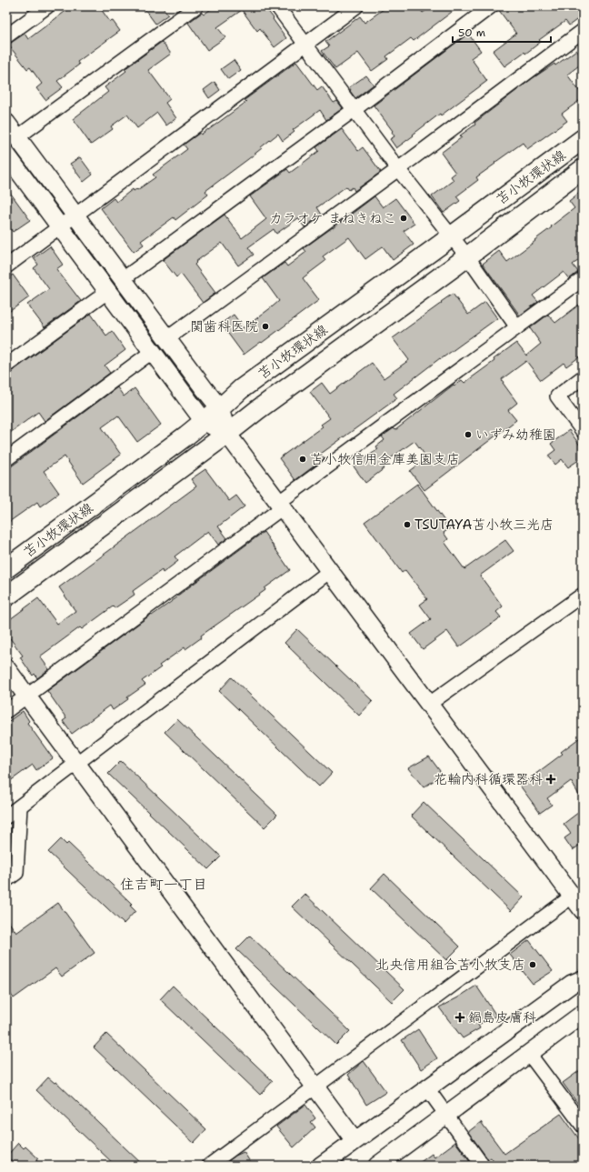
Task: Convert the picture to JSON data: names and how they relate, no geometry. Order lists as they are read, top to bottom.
{
  "streets": {
    "main road": ["苫小牧環状線"]
  },
  "districts": ["住吉町一丁目"],
  "places": {
    "other": [
      "カラオケ まねきねこ",
      "関歯科医院",
      "いずみ幼稚園",
      "苫小牧信用金庫美園支店",
      "TSUTAYA苫小牧三光店",
      "北央信用組合苫小牧支店"
    ],
    "health": ["花輪内科循環器科", "鍋島皮膚科"]
  },
  "scale_bar": "50 m"
}
